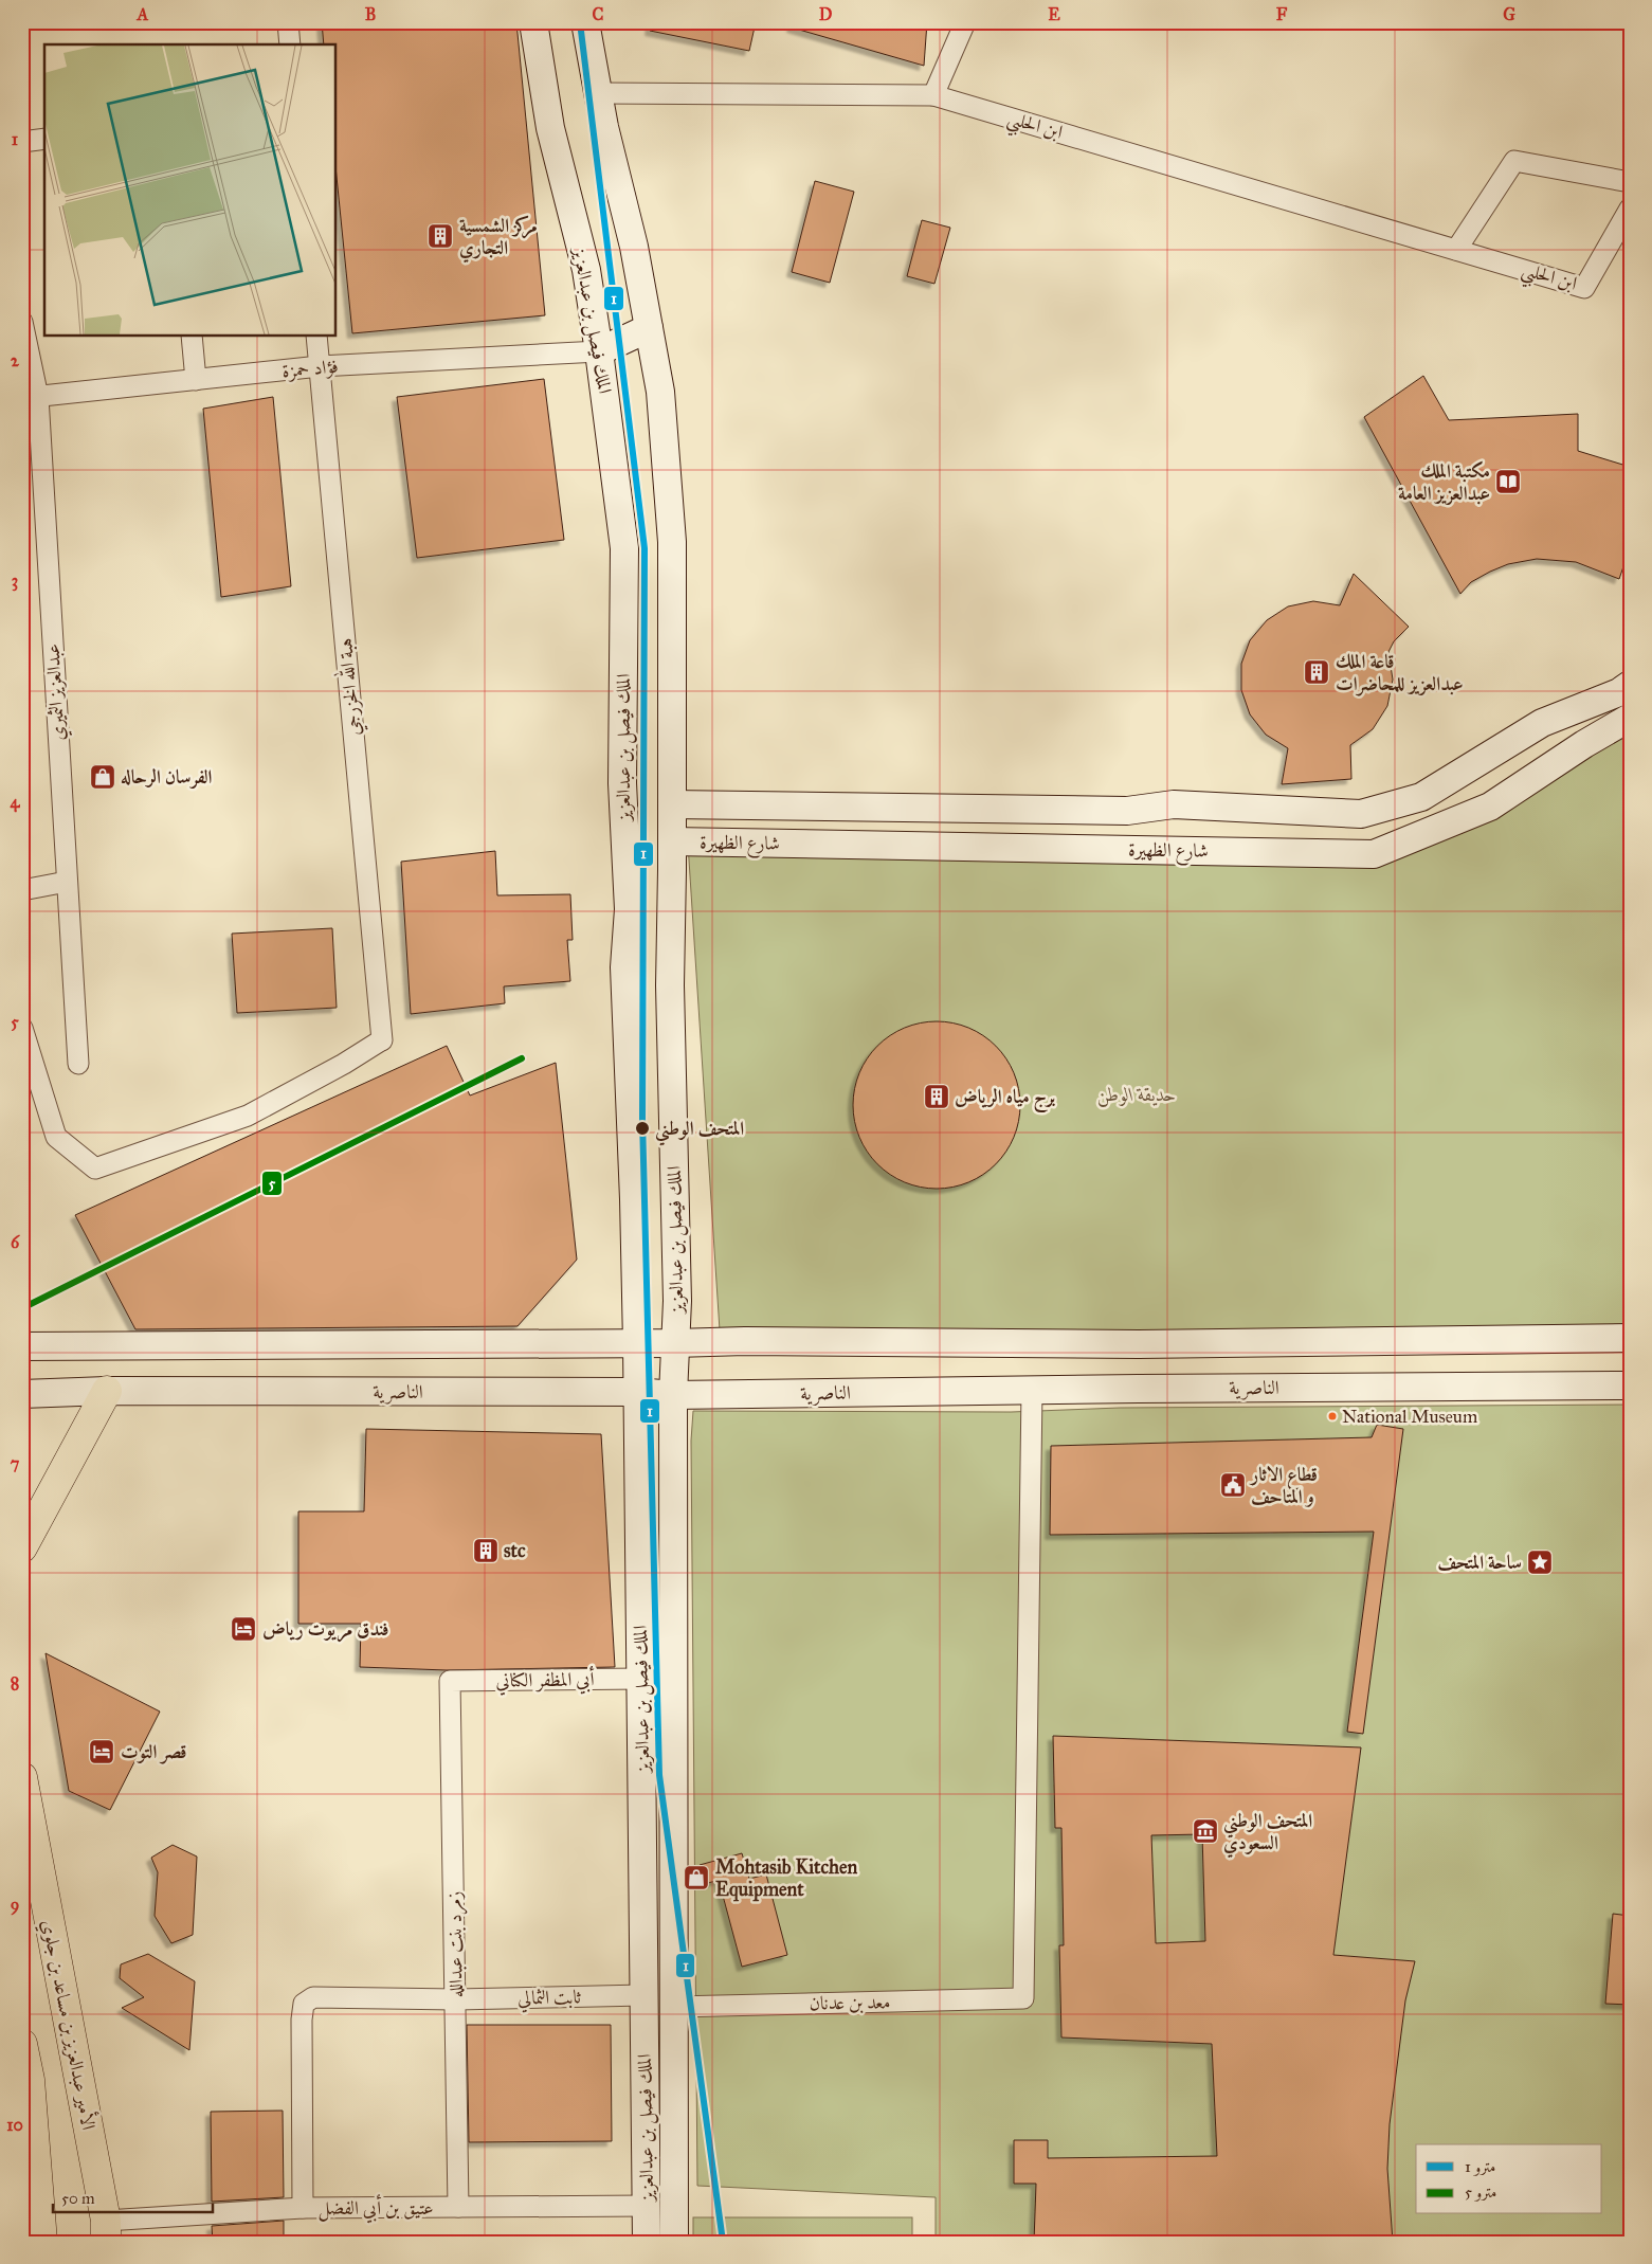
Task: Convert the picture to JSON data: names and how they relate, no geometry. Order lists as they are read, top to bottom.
{
  "streets": {
    "main road": ["الأمير عبدالعزيز بن مساعد بن جلوي"],
    "street": [
      "ابن الحلبي",
      "الملك فيصل بن عبدالعزيز",
      "فؤاد حمزة",
      "هبة الله الخزرجي",
      "عبدالعزيز الثميري",
      "شارع الظهيرة",
      "الناصرية",
      "أبي المظفر الكناني",
      "زمرد بنت عبدالله",
      "ثابت الثمالي",
      "معد بن عدنان",
      "عتيق بن أبي الفضل"
    ]
  },
  "crossings": [
    ["ابن الحلبي", "الملك فيصل بن عبدالعزيز"],
    ["الملك فيصل بن عبدالعزيز", "فؤاد حمزة"],
    ["الملك فيصل بن عبدالعزيز", "شارع الظهيرة"],
    ["الملك فيصل بن عبدالعزيز", "الناصرية"],
    ["الملك فيصل بن عبدالعزيز", "أبي المظفر الكناني"],
    ["الملك فيصل بن عبدالعزيز", "ثابت الثمالي"],
    ["الملك فيصل بن عبدالعزيز", "معد بن عدنان"],
    ["الملك فيصل بن عبدالعزيز", "عتيق بن أبي الفضل"],
    ["فؤاد حمزة", "هبة الله الخزرجي"],
    ["فؤاد حمزة", "عبدالعزيز الثميري"],
    ["الناصرية", "معد بن عدنان"],
    ["أبي المظفر الكناني", "زمرد بنت عبدالله"],
    ["زمرد بنت عبدالله", "ثابت الثمالي"],
    ["زمرد بنت عبدالله", "عتيق بن أبي الفضل"],
    ["ثابت الثمالي", "عتيق بن أبي الفضل"],
    ["الأمير عبدالعزيز بن مساعد بن جلوي", "عتيق بن أبي الفضل"]
  ],
  "parks": ["حديقة الوطن"],
  "places": {
    "building": [
      "مركز الشمسية التجاري",
      "قاعة الملك عبدالعزيز للمحاضرات",
      "برج مياه الرياض",
      "stc"
    ],
    "library": ["مكتبة الملك عبدالعزيز العامة"],
    "shop": ["الفرسان الرحاله", "Mohtasib Kitchen Equipment"],
    "other": ["المتحف الوطني", "National Museum"],
    "public building": ["قطاع الاثار و المتاحف"],
    "place": ["ساحة المتحف"],
    "hotel": ["فندق مريوت رياض", "قصر التوت"],
    "museum": ["المتحف الوطني السعودي"]
  },
  "lines": ["metro line 1", "metro line 5"],
  "legend": ["مترو 1", "مترو 5"],
  "scale_bar": "50 m",
  "grid": {
    "columns": [
      "A",
      "B",
      "C",
      "D",
      "E",
      "F",
      "G"
    ],
    "rows": [
      "1",
      "2",
      "3",
      "4",
      "5",
      "6",
      "7",
      "8",
      "9",
      "10"
    ]
  }
}
